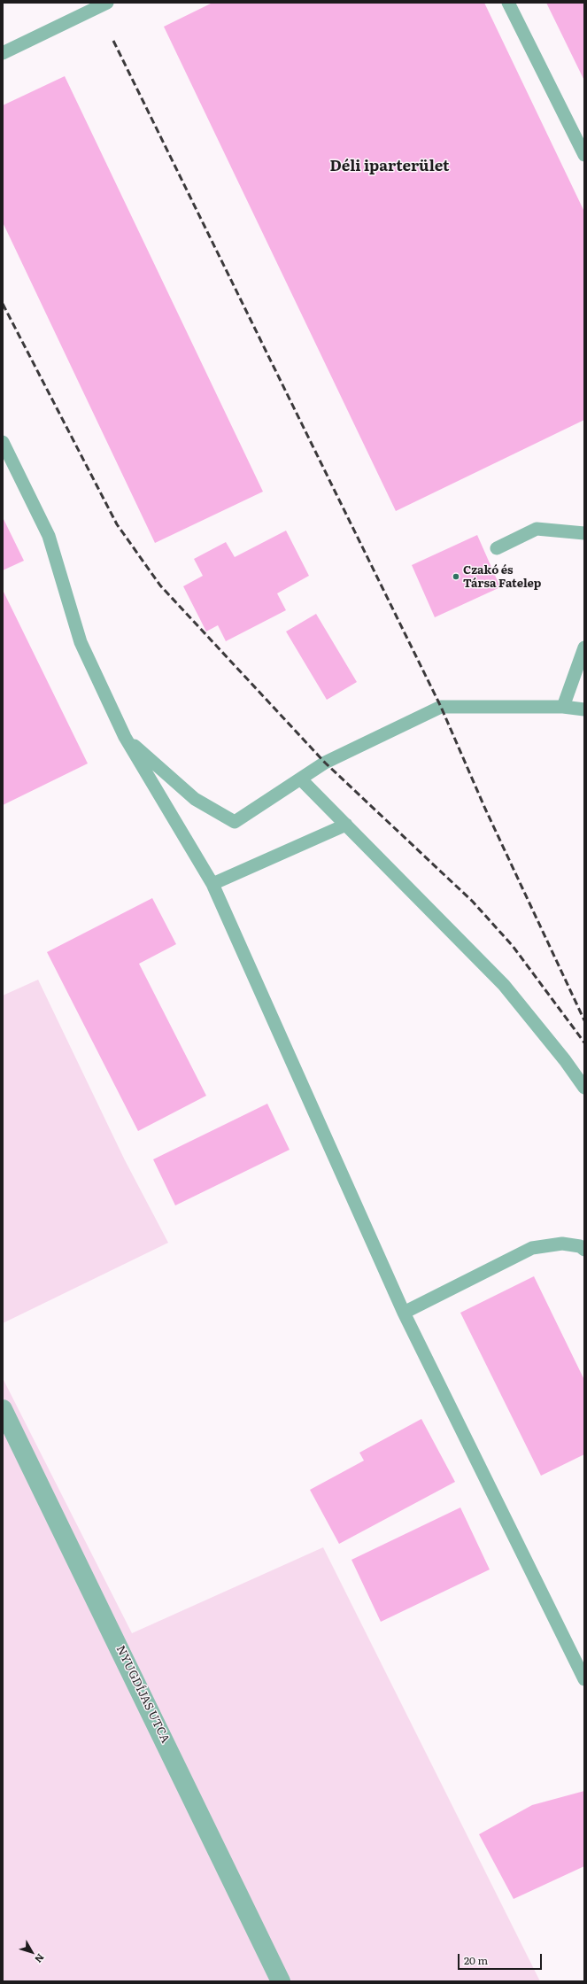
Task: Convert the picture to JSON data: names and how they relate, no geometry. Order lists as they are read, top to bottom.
{
  "streets": {
    "street": ["NYUGDÍJAS UTCA"]
  },
  "districts": ["Déli iparterület"],
  "places": ["Czakó és Társa Fatelep"],
  "scale_bar": "20 m",
  "north": "bottom right"
}
